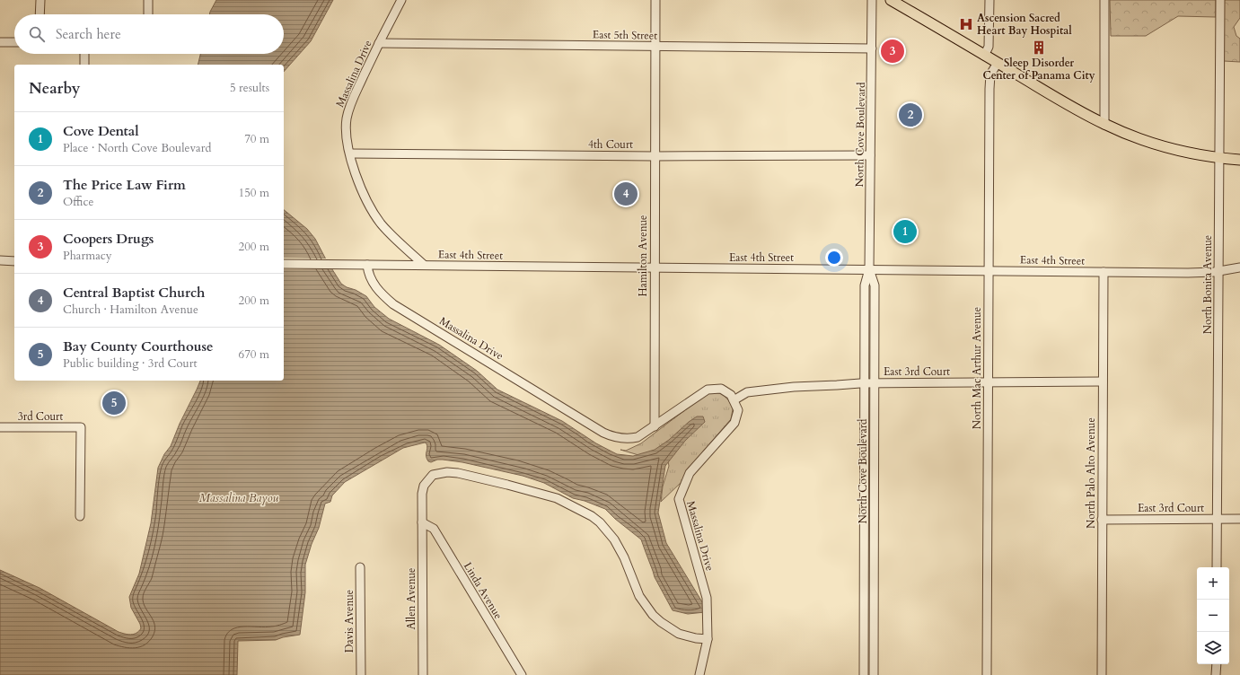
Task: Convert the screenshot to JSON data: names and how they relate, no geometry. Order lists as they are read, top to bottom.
{
  "streets": {
    "street": [
      "East 5th Street",
      "Massalina Drive",
      "North Cove Boulevard",
      "4th Court",
      "East 4th Street",
      "Hamilton Avenue",
      "North Bonita Avenue",
      "North Mac Arthur Avenue",
      "East 3rd Court",
      "3rd Court",
      "North Palo Alto Avenue",
      "Linda Avenue",
      "Allen Avenue",
      "Davis Avenue"
    ]
  },
  "crossings": [
    ["East 5th Street", "Massalina Drive"],
    ["East 5th Street", "North Cove Boulevard"],
    ["East 5th Street", "Hamilton Avenue"],
    ["Massalina Drive", "4th Court"],
    ["Massalina Drive", "East 4th Street"],
    ["Massalina Drive", "Hamilton Avenue"],
    ["Massalina Drive", "East 3rd Court"],
    ["North Cove Boulevard", "4th Court"],
    ["North Cove Boulevard", "East 4th Street"],
    ["North Cove Boulevard", "East 3rd Court"],
    ["4th Court", "Hamilton Avenue"],
    ["East 4th Street", "Hamilton Avenue"],
    ["East 4th Street", "North Bonita Avenue"],
    ["East 4th Street", "North Mac Arthur Avenue"],
    ["East 4th Street", "North Palo Alto Avenue"],
    ["North Bonita Avenue", "East 3rd Court"],
    ["North Mac Arthur Avenue", "East 3rd Court"],
    ["East 3rd Court", "North Palo Alto Avenue"],
    ["Linda Avenue", "Allen Avenue"]
  ],
  "water": ["Massalina Bayou"],
  "places": {
    "hospital": ["Ascension Sacred Heart Bay Hospital"],
    "building": ["Sleep Disorder Center of Panama City"]
  },
  "page": {
    "search": "Search here",
    "pins": [
      "3",
      "2",
      "4",
      "1",
      "5"
    ],
    "heading": ["Nearby", "5 results"],
    "list": [
      {
        "mark": "1",
        "name": "Cove Dental",
        "note": "Place · North Cove Boulevard",
        "value": "70 m"
      },
      {
        "mark": "2",
        "name": "The Price Law Firm",
        "note": "Office",
        "value": "150 m"
      },
      {
        "mark": "3",
        "name": "Coopers Drugs",
        "note": "Pharmacy",
        "value": "200 m"
      },
      {
        "mark": "4",
        "name": "Central Baptist Church",
        "note": "Church · Hamilton Avenue",
        "value": "200 m"
      },
      {
        "mark": "5",
        "name": "Bay County Courthouse",
        "note": "Public building · 3rd Court",
        "value": "670 m"
      }
    ],
    "map_buttons": ["+", "−"]
  }
}
